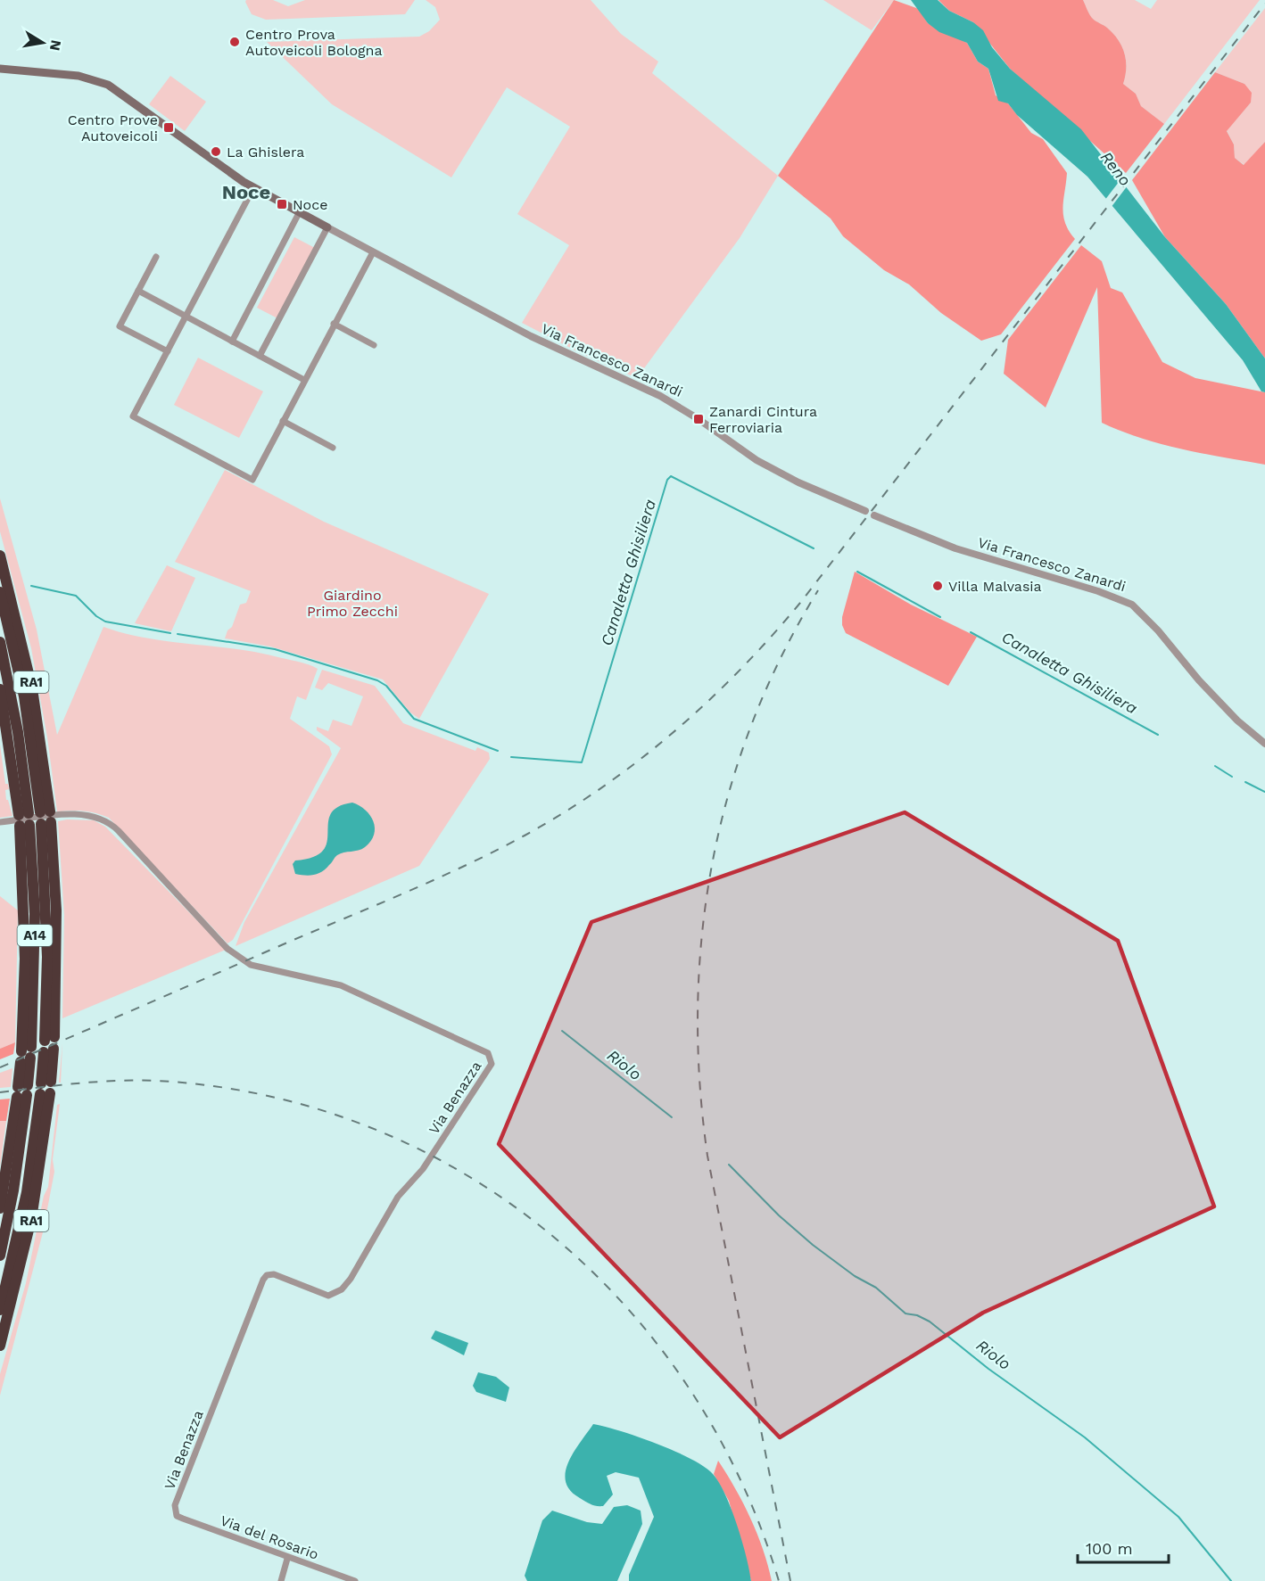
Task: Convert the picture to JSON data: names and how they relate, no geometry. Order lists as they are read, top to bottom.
{
  "streets": {
    "highway": ["RA1", "A14"],
    "main road": ["Via Francesco Zanardi"],
    "street": ["Via Benazza", "Via del Rosario"]
  },
  "crossings": [
    ["RA1", "A14"],
    ["Via Benazza", "Via del Rosario"]
  ],
  "districts": ["Noce"],
  "water": ["Reno", "Canaletta Ghisiliera", "Riolo"],
  "parks": ["Giardino Primo Zecchi"],
  "places": {
    "other": ["Centro Prova Autoveicoli Bologna", "La Ghislera", "Villa Malvasia"],
    "transit": ["Centro Prove Autoveicoli", "Noce", "Zanardi Cintura Ferroviaria"]
  },
  "scale_bar": "100 m",
  "north": "right"
}
